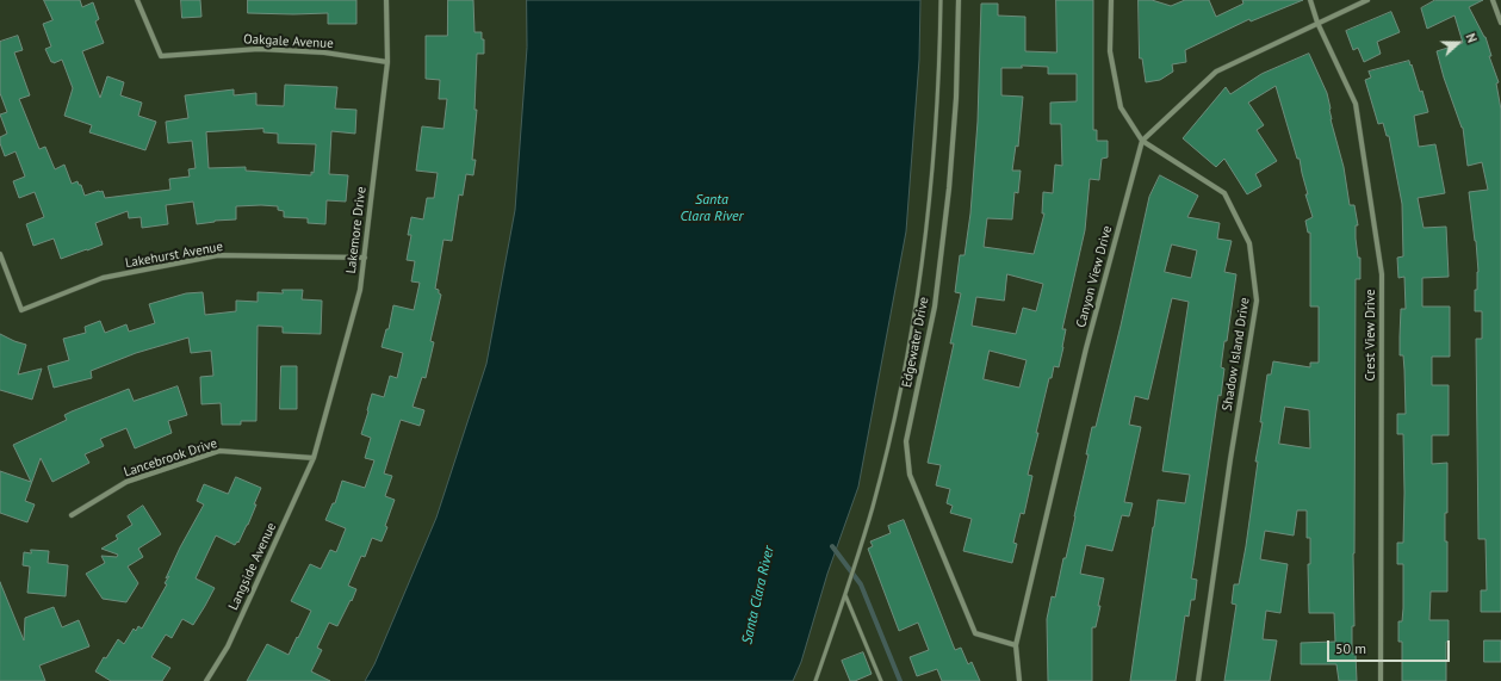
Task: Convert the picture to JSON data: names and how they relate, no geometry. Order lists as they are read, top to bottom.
{
  "streets": {
    "street": [
      "Oakgale Avenue",
      "Lakemore Drive",
      "Lakehurst Avenue",
      "Canyon View Drive",
      "Crest View Drive",
      "Edgewater Drive",
      "Shadow Island Drive",
      "Lancebrook Drive",
      "Langside Avenue"
    ]
  },
  "crossings": [
    ["Oakgale Avenue", "Lakemore Drive"],
    ["Lakemore Drive", "Lakehurst Avenue"],
    ["Lakemore Drive", "Lancebrook Drive"],
    ["Lakemore Drive", "Langside Avenue"],
    ["Canyon View Drive", "Edgewater Drive"],
    ["Canyon View Drive", "Shadow Island Drive"],
    ["Lancebrook Drive", "Langside Avenue"]
  ],
  "water": ["Santa Clara River"],
  "scale_bar": "50 m",
  "north": "right"
}
